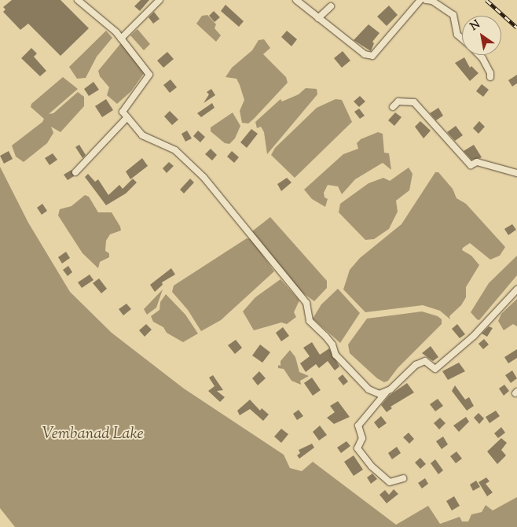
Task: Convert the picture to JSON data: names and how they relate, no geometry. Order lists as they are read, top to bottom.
{
  "water": ["Vembanad Lake"],
  "north": "top left"
}
